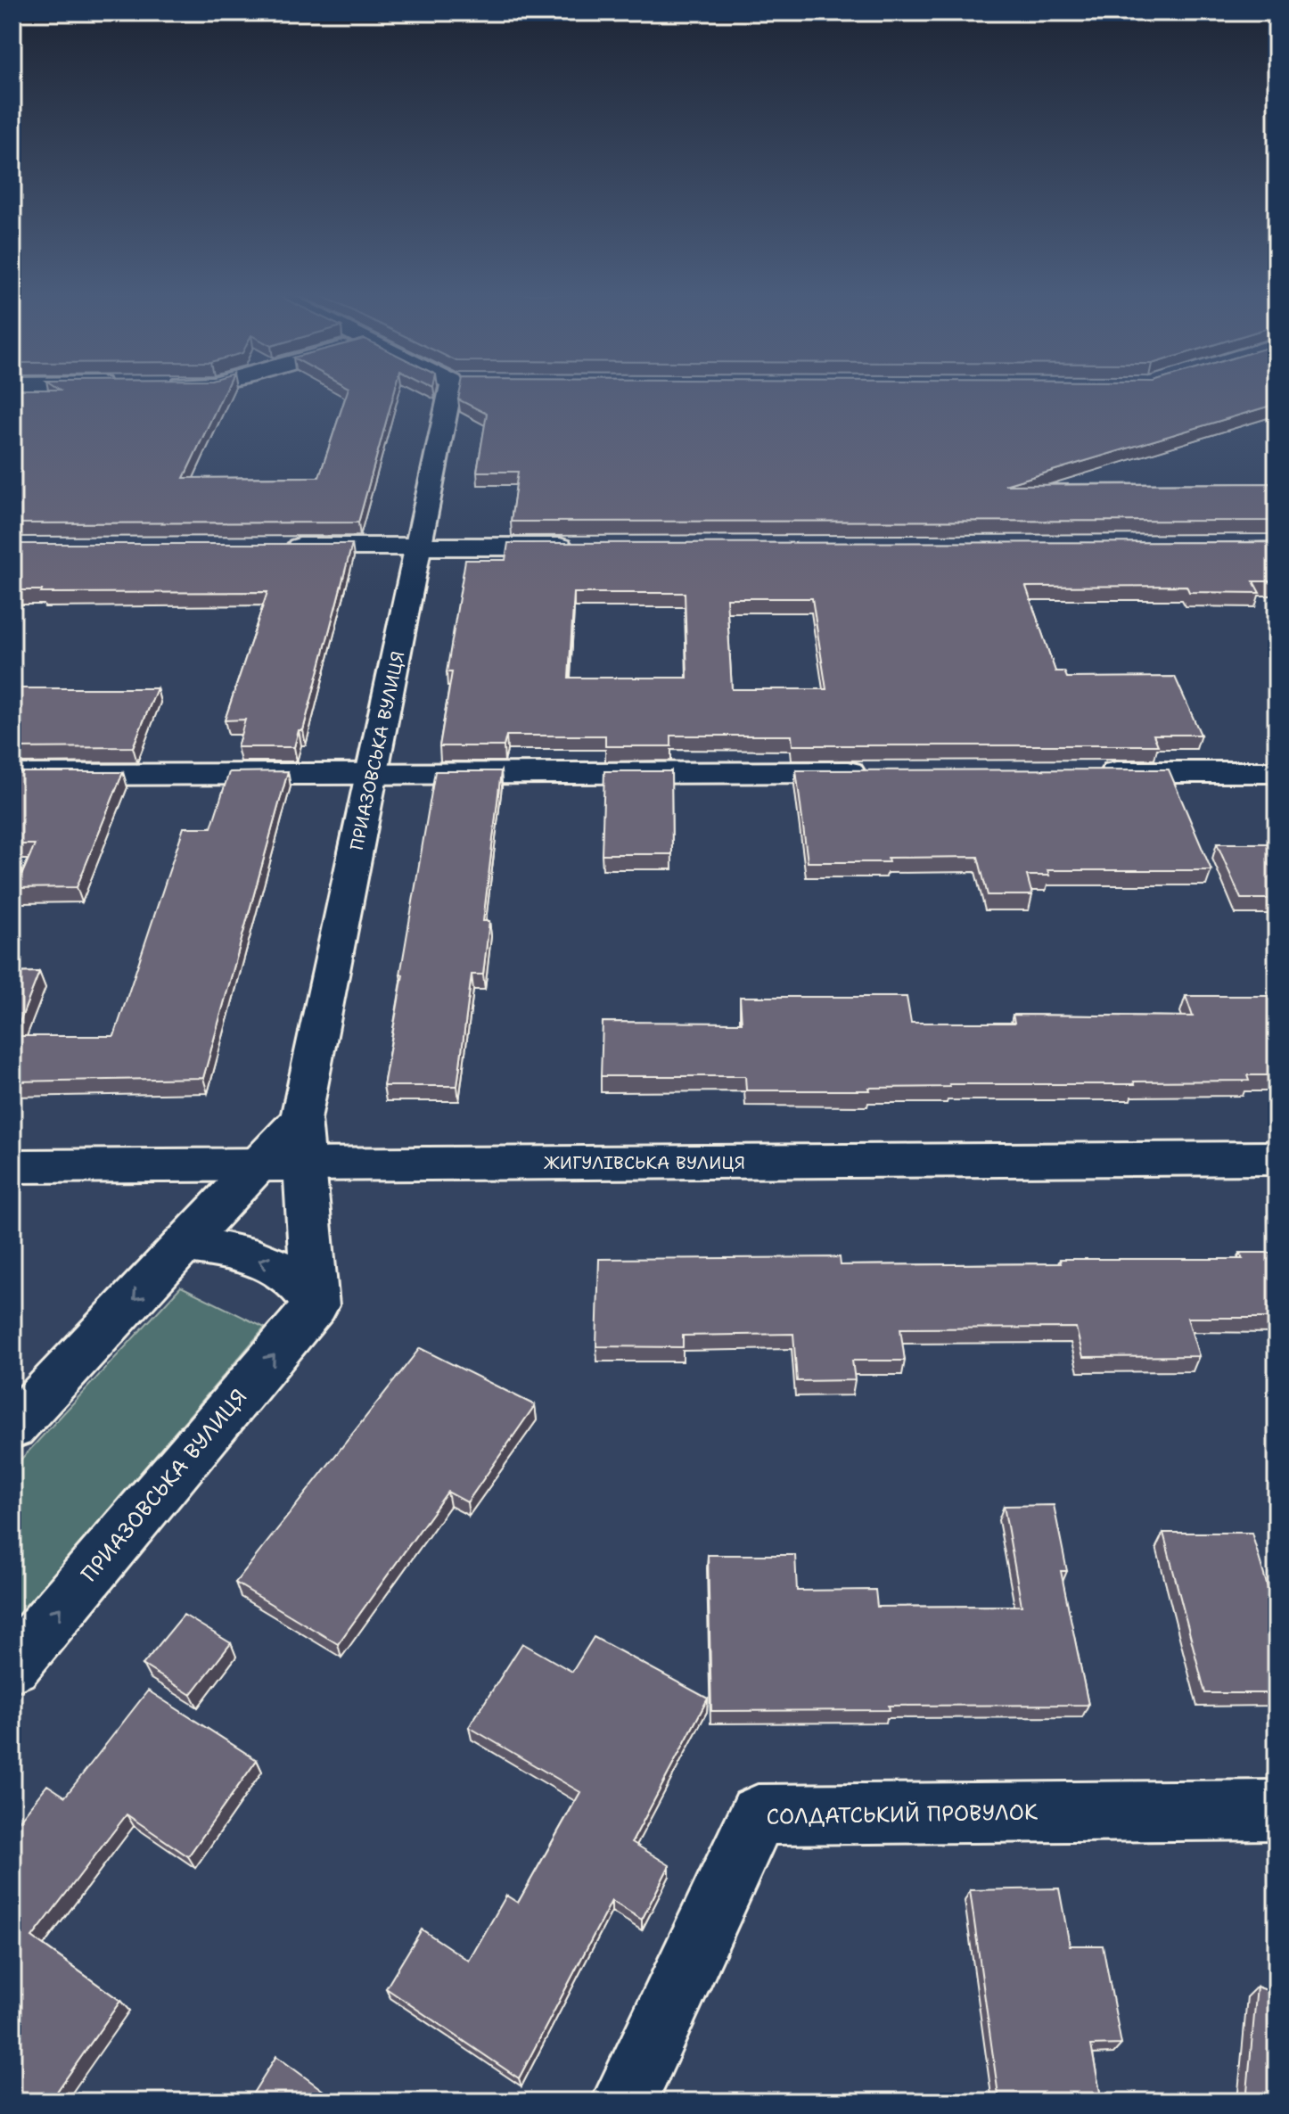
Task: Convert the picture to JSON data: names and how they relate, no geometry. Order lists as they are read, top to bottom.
{
  "streets": {
    "street": ["ПРИАЗОВСЬКА ВУЛИЦЯ", "ЖИГУЛІВСЬКА ВУЛИЦЯ", "СОЛДАТСЬКИЙ ПРОВУЛОК"]
  }
}
